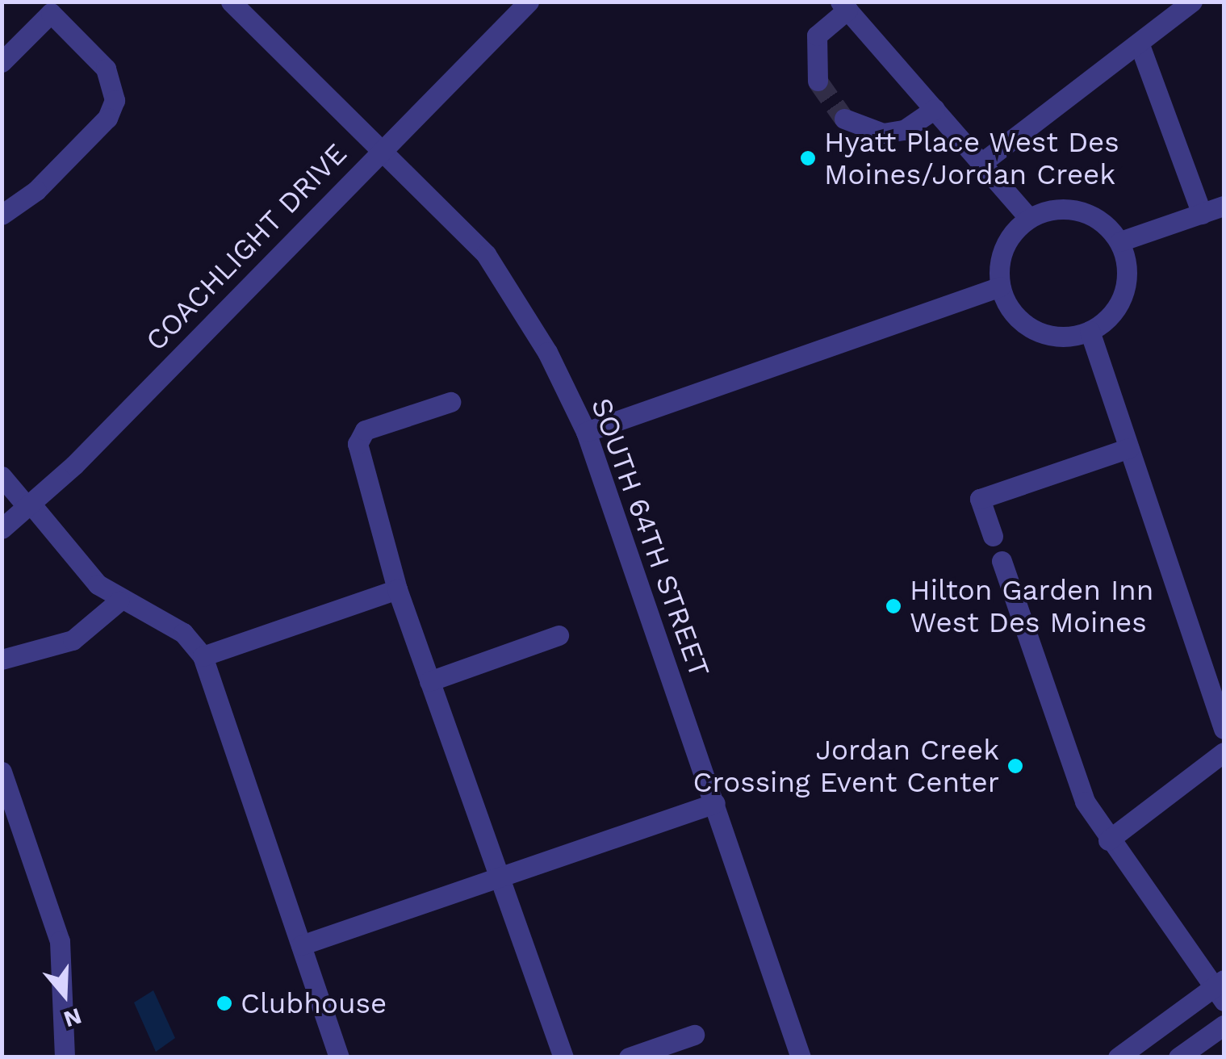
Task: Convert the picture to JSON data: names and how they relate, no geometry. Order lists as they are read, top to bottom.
{
  "streets": {
    "street": ["COACHLIGHT DRIVE", "SOUTH 64TH STREET"]
  },
  "crossings": [
    ["COACHLIGHT DRIVE", "SOUTH 64TH STREET"]
  ],
  "places": [
    "Hyatt Place West Des Moines/Jordan Creek",
    "Hilton Garden Inn West Des Moines",
    "Jordan Creek Crossing Event Center",
    "Clubhouse"
  ],
  "north": "bottom"
}
